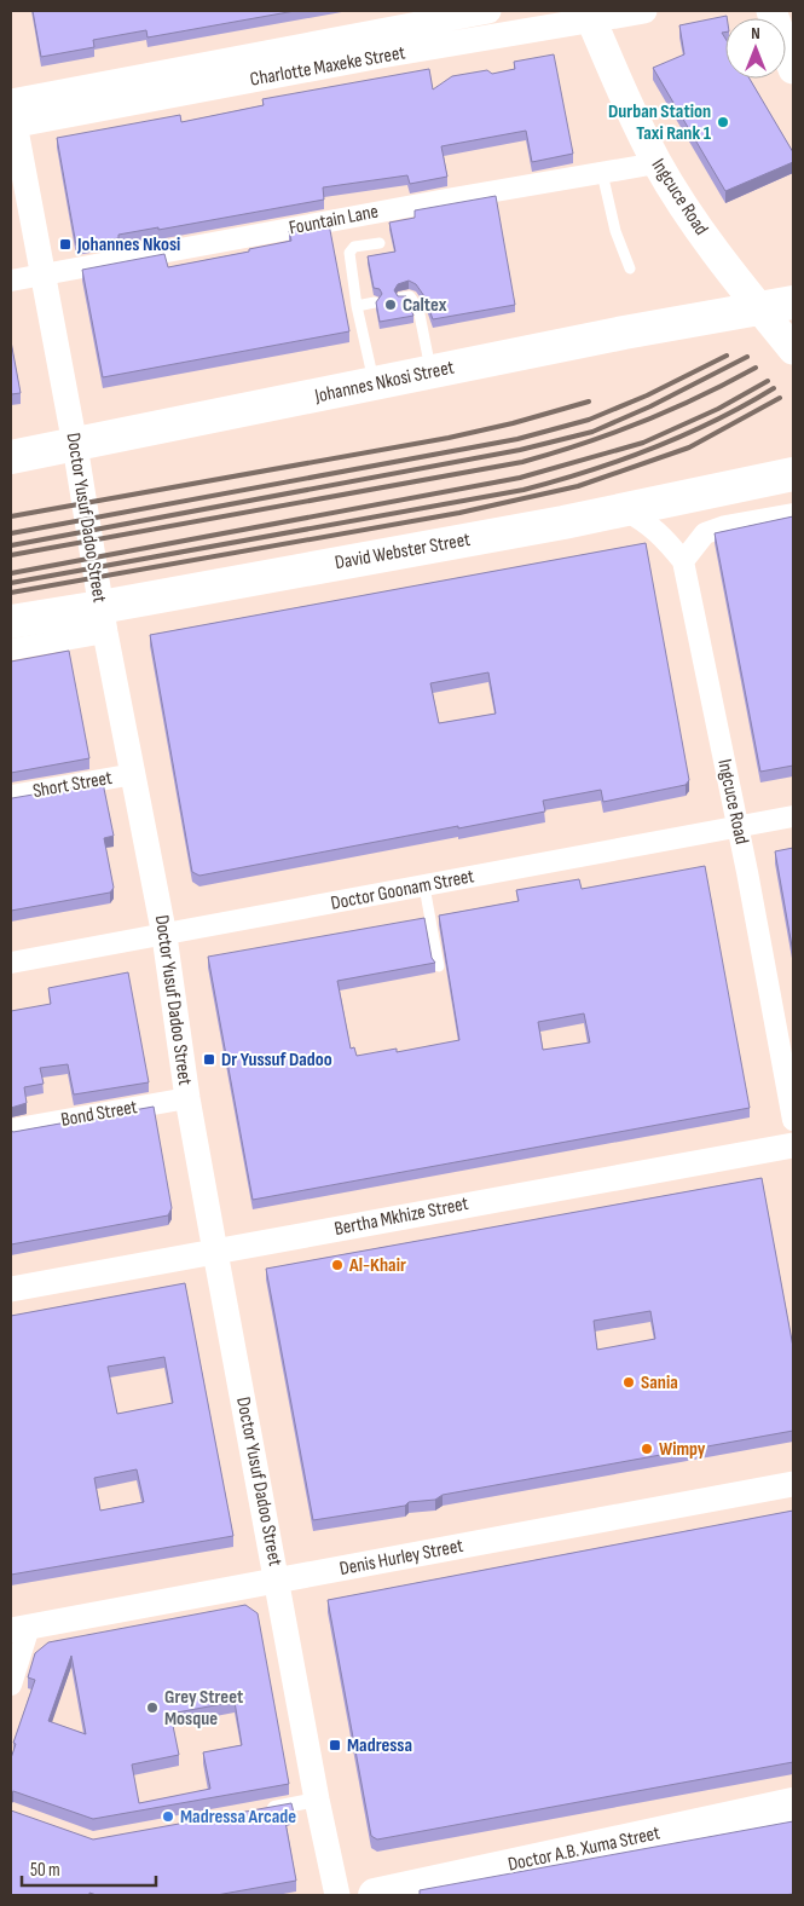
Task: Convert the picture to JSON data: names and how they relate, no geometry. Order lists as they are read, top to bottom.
{
  "streets": {
    "main road": [
      "Ingcuce Road",
      "Johannes Nkosi Street",
      "David Webster Street",
      "Doctor A.B. Xuma Street"
    ],
    "street": [
      "Charlotte Maxeke Street",
      "Fountain Lane",
      "Doctor Yusuf Dadoo Street",
      "Short Street",
      "Doctor Goonam Street",
      "Bond Street",
      "Bertha Mkhize Street",
      "Denis Hurley Street"
    ]
  },
  "crossings": [
    ["Charlotte Maxeke Street", "Ingcuce Road"],
    ["Charlotte Maxeke Street", "Doctor Yusuf Dadoo Street"],
    ["Ingcuce Road", "Fountain Lane"],
    ["Ingcuce Road", "Johannes Nkosi Street"],
    ["Ingcuce Road", "David Webster Street"],
    ["Ingcuce Road", "Doctor Goonam Street"],
    ["Fountain Lane", "Doctor Yusuf Dadoo Street"],
    ["Johannes Nkosi Street", "Doctor Yusuf Dadoo Street"],
    ["Doctor Yusuf Dadoo Street", "David Webster Street"],
    ["Doctor Yusuf Dadoo Street", "Short Street"],
    ["Doctor Yusuf Dadoo Street", "Doctor Goonam Street"],
    ["Doctor Yusuf Dadoo Street", "Bond Street"],
    ["Doctor Yusuf Dadoo Street", "Bertha Mkhize Street"],
    ["Doctor Yusuf Dadoo Street", "Denis Hurley Street"]
  ],
  "places": {
    "other": [
      "Durban Station Taxi Rank 1",
      "Caltex",
      "Al-Khair",
      "Sania",
      "Wimpy",
      "Grey Street Mosque",
      "Madressa Arcade"
    ],
    "transit": ["Johannes Nkosi", "Dr Yussuf Dadoo", "Madressa"]
  },
  "scale_bar": "50 m",
  "north": "top"
}
